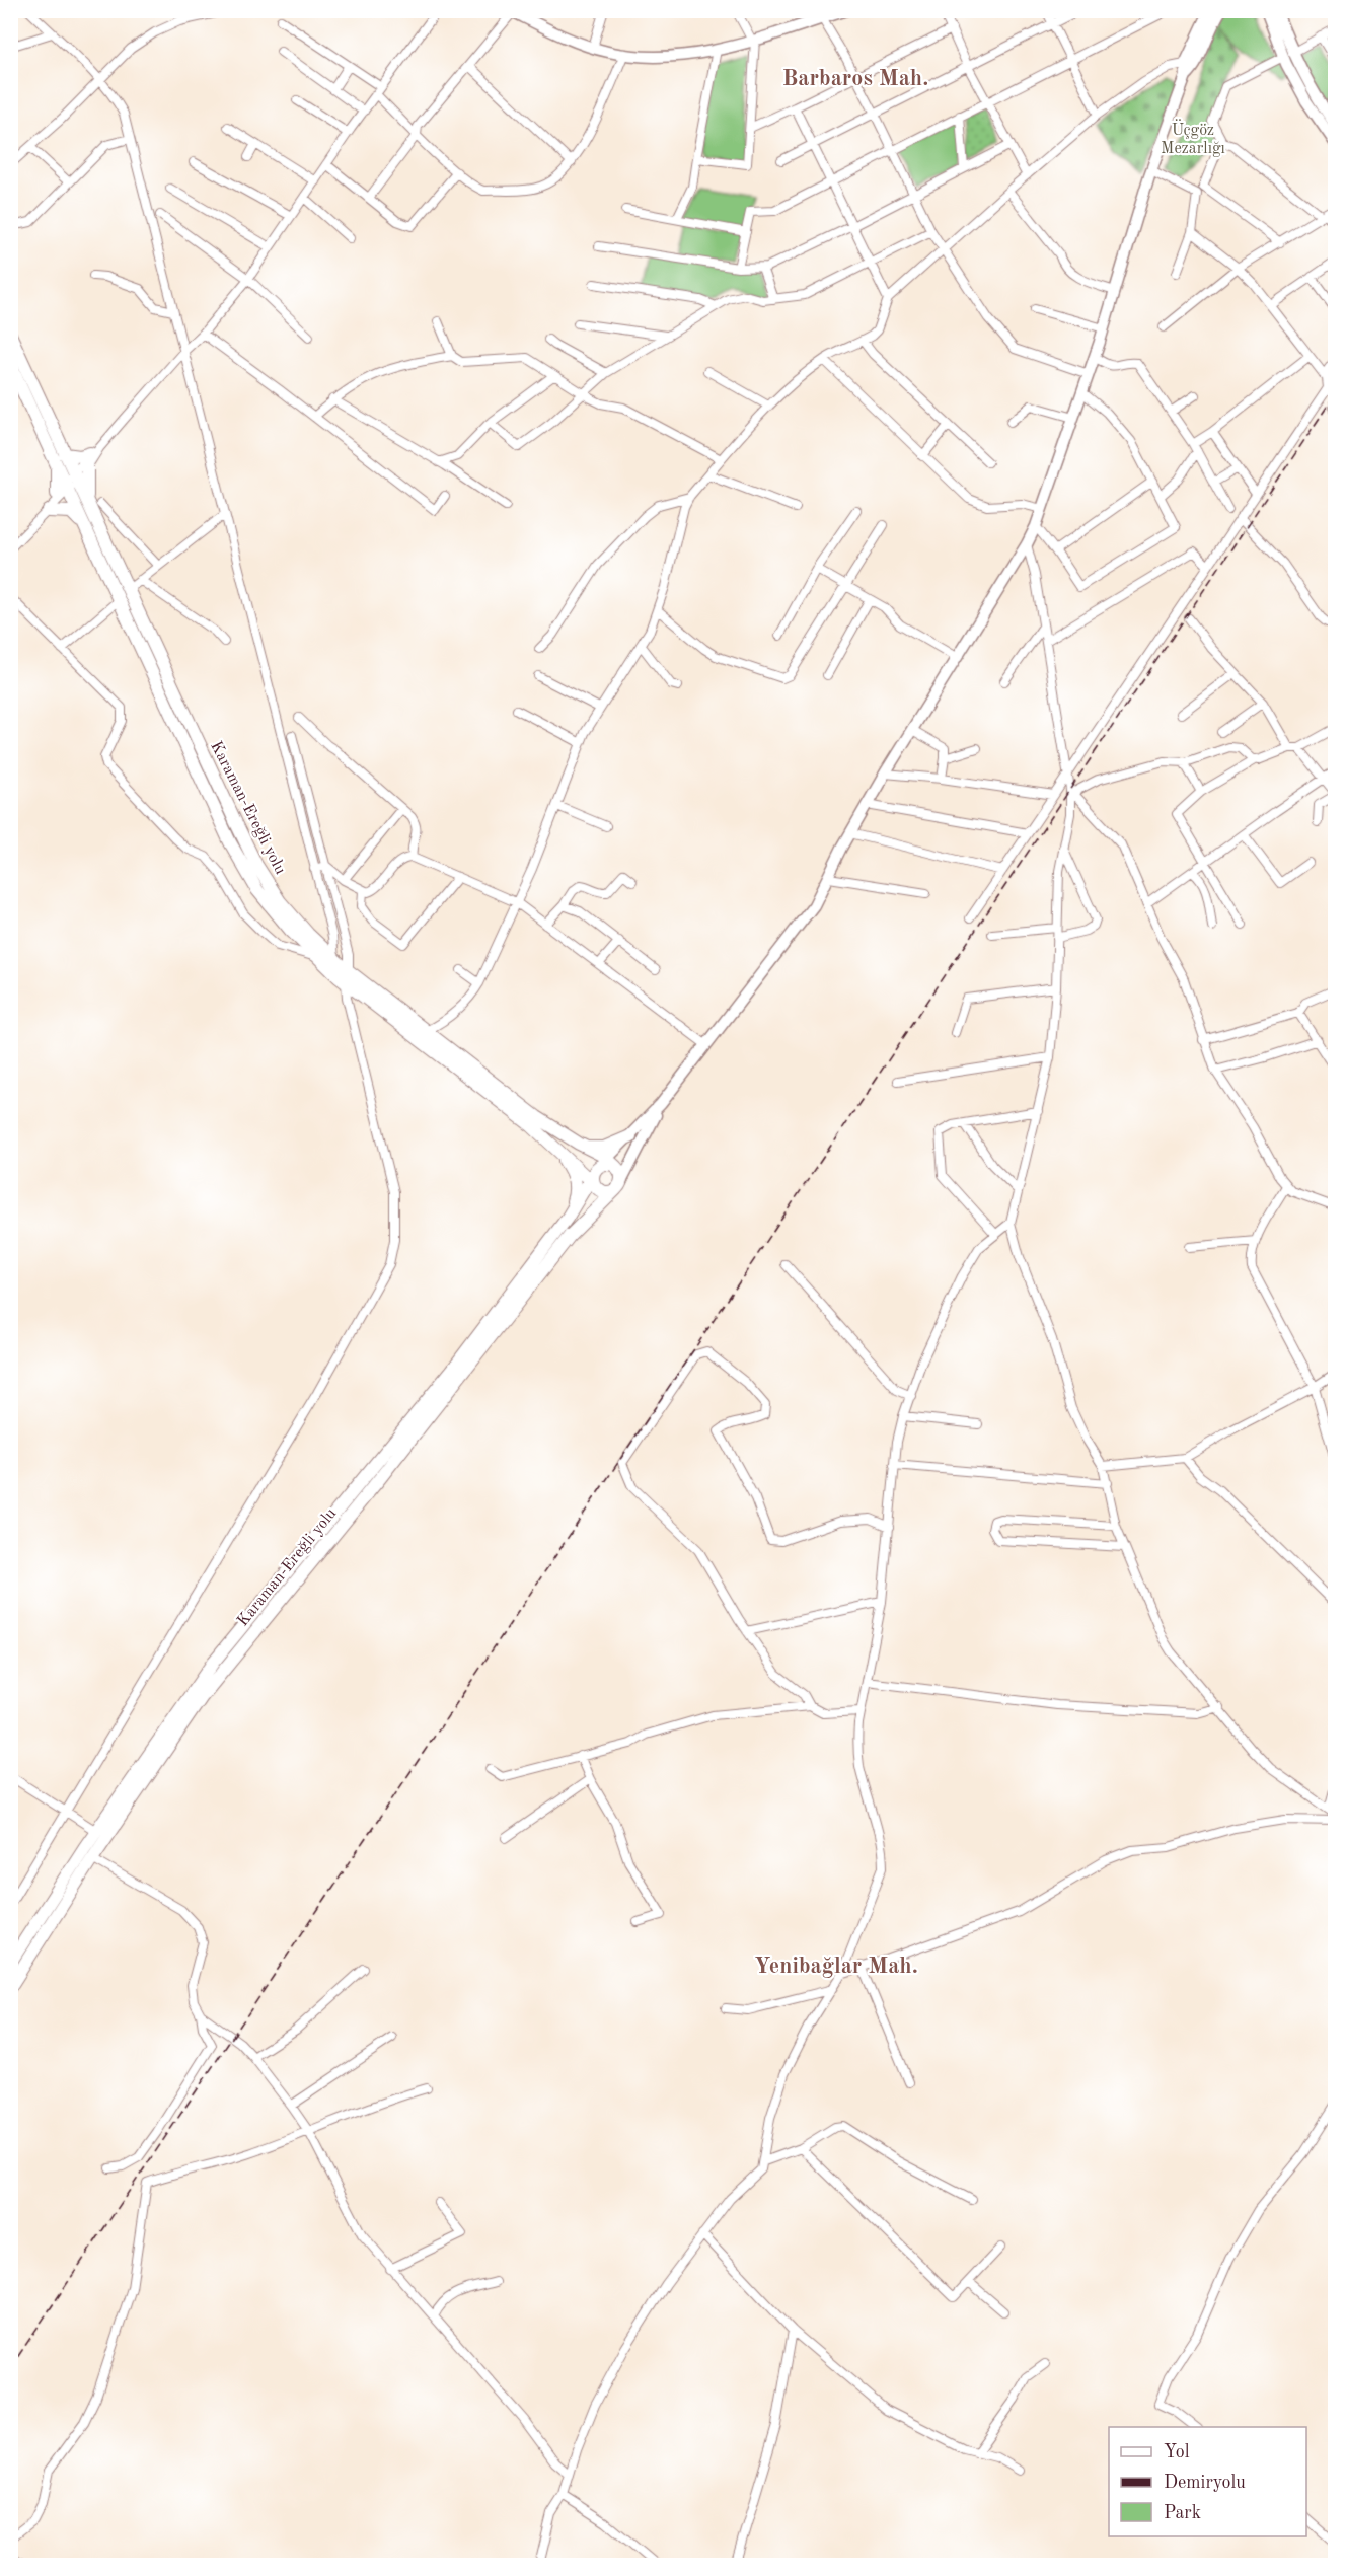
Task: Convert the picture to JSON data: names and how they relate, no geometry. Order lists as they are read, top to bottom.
{
  "streets": {
    "highway": ["Karaman-Ereğli yolu"]
  },
  "districts": ["Barbaros Mah.", "Yenibağlar Mah."],
  "parks": ["Üçgöz Mezarlığı"],
  "legend": ["Yol", "Demiryolu", "Park"]
}
